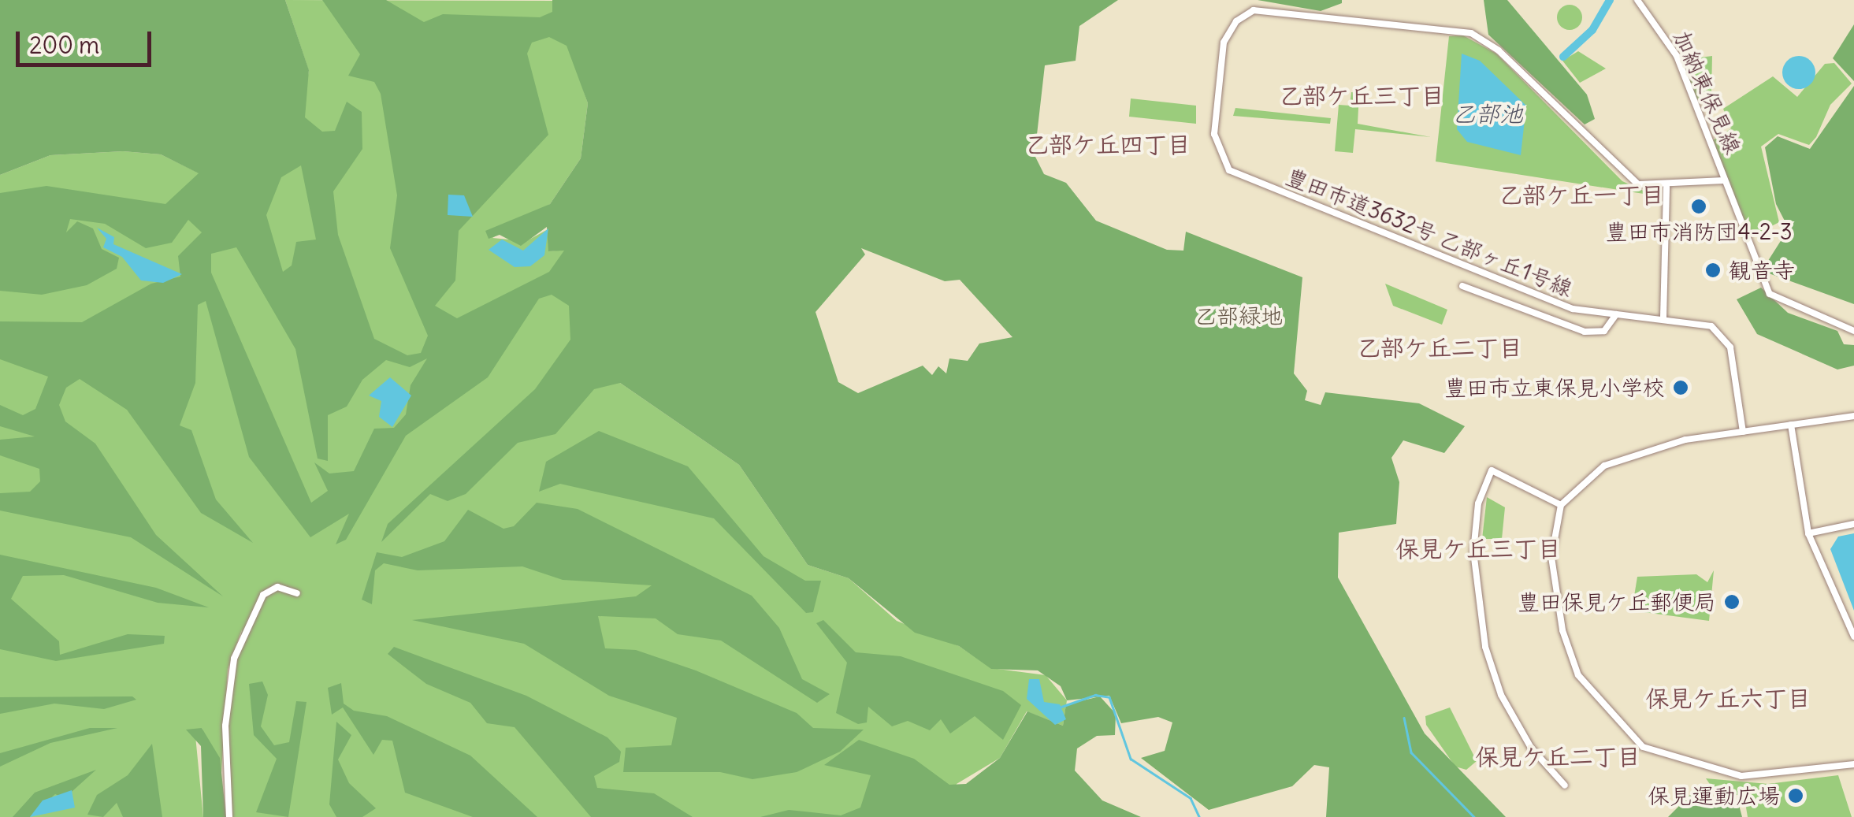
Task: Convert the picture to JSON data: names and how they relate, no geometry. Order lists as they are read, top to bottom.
{
  "streets": {
    "street": ["加納東保見線", "豊田市道3632号 乙部ヶ丘1号線"]
  },
  "crossings": [
    ["加納東保見線", "豊田市道3632号 乙部ヶ丘1号線"]
  ],
  "districts": [
    "乙部ケ丘三丁目",
    "乙部ケ丘四丁目",
    "乙部ケ丘一丁目",
    "乙部ケ丘二丁目",
    "保見ケ丘三丁目",
    "保見ケ丘六丁目",
    "保見ケ丘二丁目"
  ],
  "water": ["乙部池"],
  "parks": ["乙部緑地"],
  "places": [
    "豊田市消防団4-2-3",
    "観音寺",
    "豊田市立東保見小学校",
    "豊田保見ケ丘郵便局",
    "保見運動広場"
  ],
  "scale_bar": "200 m"
}
